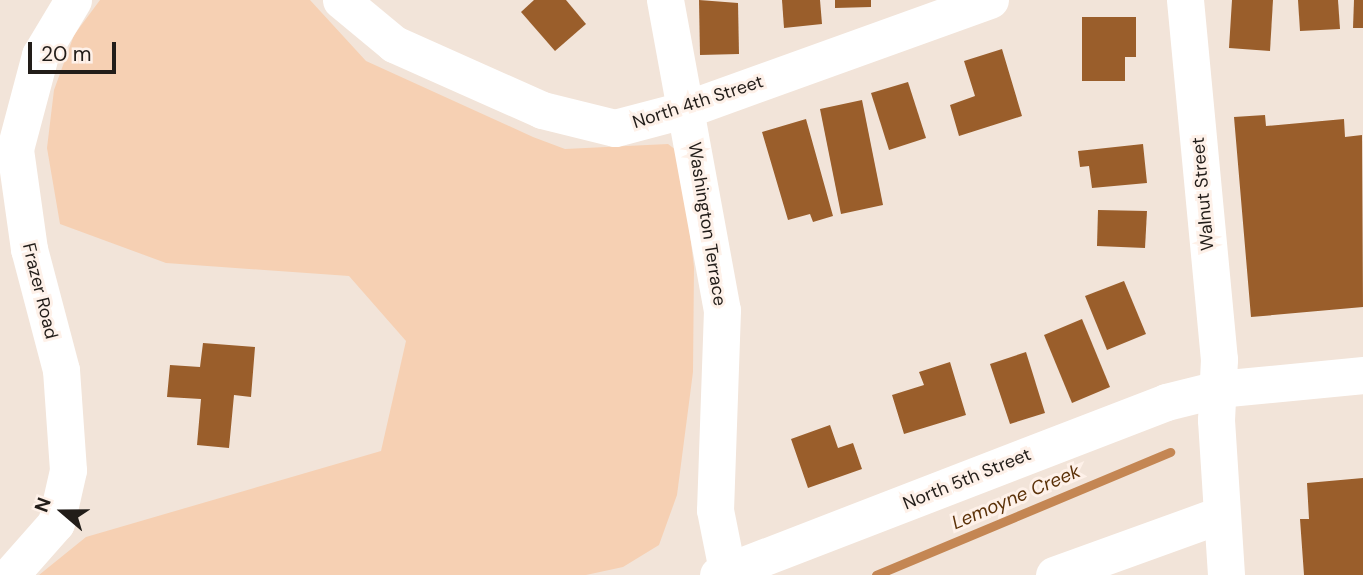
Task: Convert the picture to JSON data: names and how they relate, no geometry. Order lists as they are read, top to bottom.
{
  "streets": {
    "street": [
      "North 4th Street",
      "Walnut Street",
      "Washington Terrace",
      "Frazer Road",
      "North 5th Street"
    ]
  },
  "crossings": [
    ["North 4th Street", "Washington Terrace"],
    ["Walnut Street", "North 5th Street"],
    ["Washington Terrace", "North 5th Street"]
  ],
  "water": ["Lemoyne Creek"],
  "scale_bar": "20 m",
  "north": "left"
}
